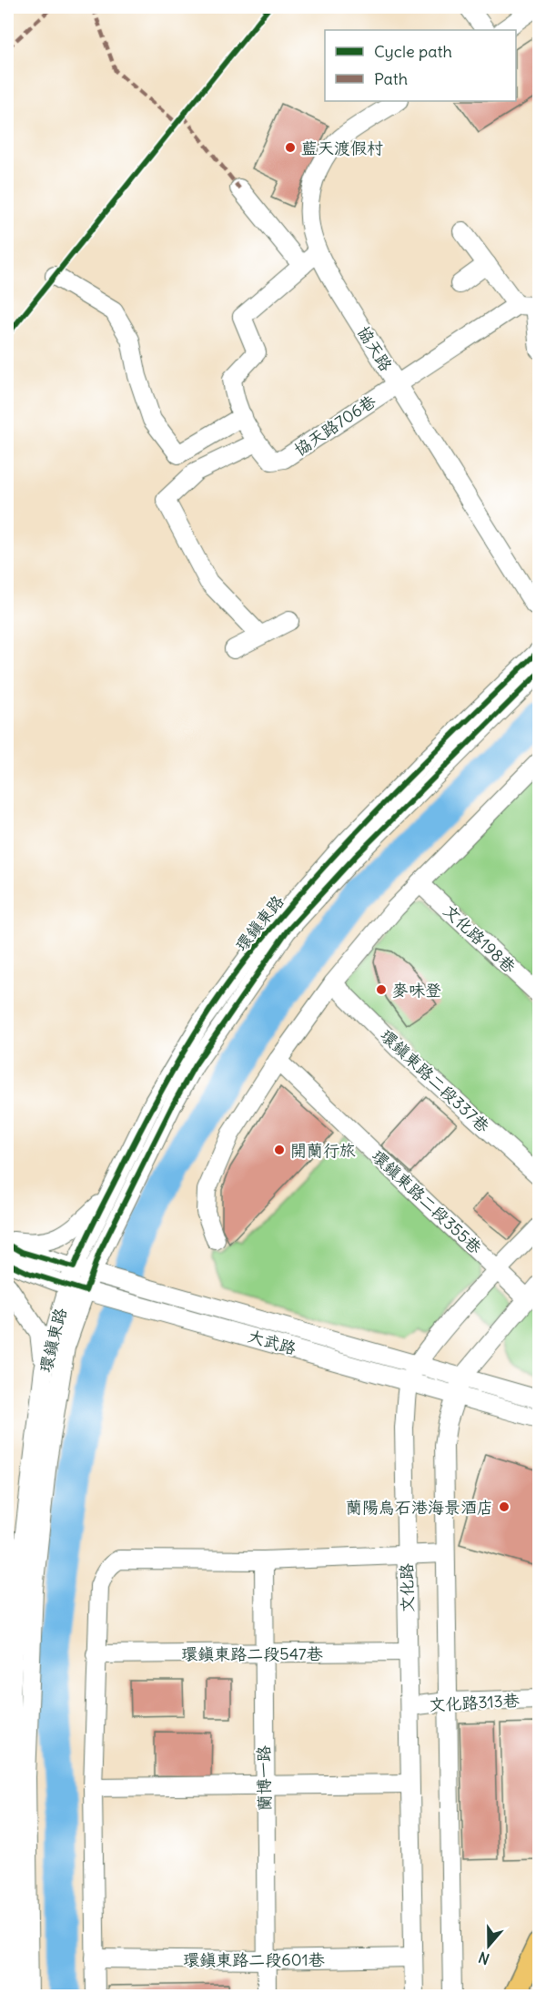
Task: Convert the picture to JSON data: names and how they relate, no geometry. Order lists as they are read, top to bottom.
{
  "streets": {
    "street": [
      "協天路",
      "協天路706巷",
      "環鎮東路",
      "文化路198巷",
      "環鎮東路二段337巷",
      "環鎮東路二段355巷",
      "大武路",
      "文化路",
      "環鎮東路二段547巷",
      "文化路313巷",
      "蘭博一路",
      "環鎮東路二段601巷"
    ]
  },
  "crossings": [
    ["協天路", "協天路706巷"],
    ["環鎮東路", "大武路"],
    ["環鎮東路二段355巷", "文化路"],
    ["大武路", "文化路"],
    ["文化路", "環鎮東路二段547巷"],
    ["文化路", "文化路313巷"],
    ["文化路", "環鎮東路二段601巷"],
    ["環鎮東路二段547巷", "蘭博一路"],
    ["蘭博一路", "環鎮東路二段601巷"]
  ],
  "places": [
    "藍天渡假村",
    "麥味登",
    "開蘭行旅",
    "蘭陽烏石港海景酒店"
  ],
  "legend": ["Cycle path", "Path"],
  "north": "bottom"
}
